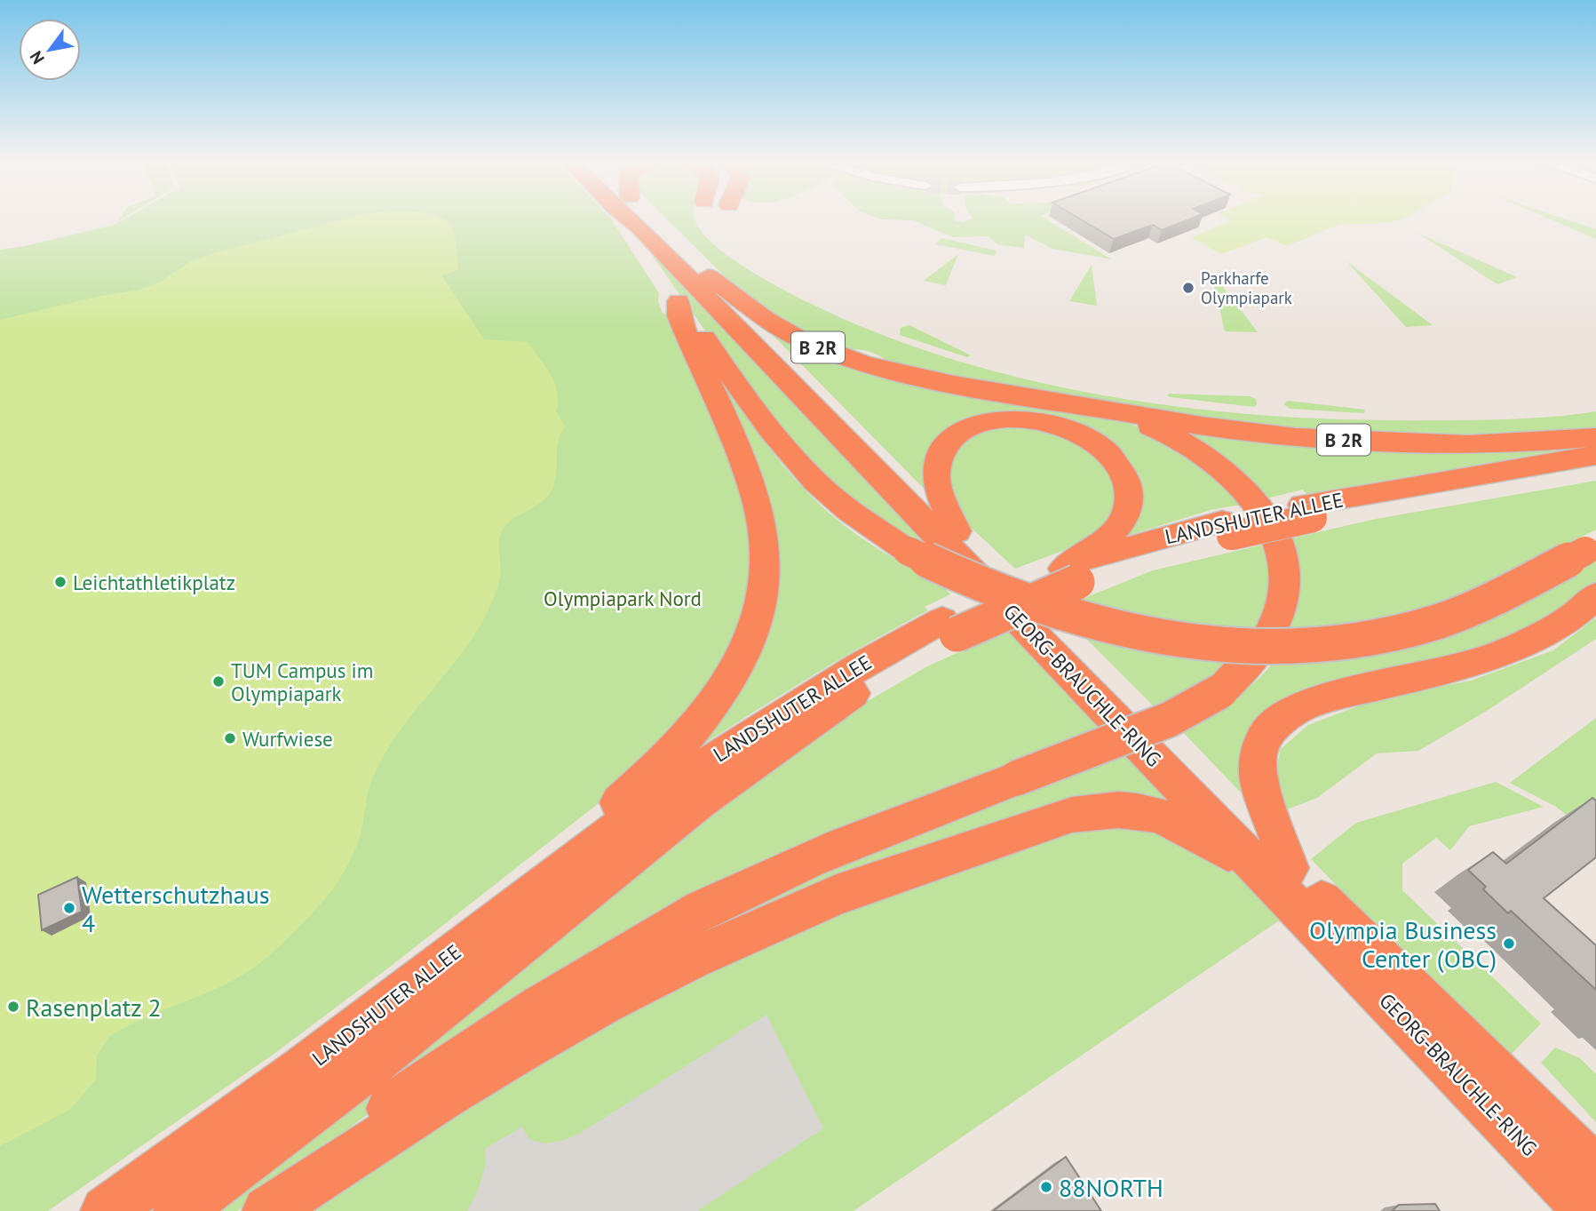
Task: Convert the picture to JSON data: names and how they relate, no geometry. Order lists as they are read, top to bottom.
{
  "streets": {
    "highway": ["B 2R", "LANDSHUTER ALLEE", "GEORG-BRAUCHLE-RING"]
  },
  "crossings": [
    ["B 2R", "GEORG-BRAUCHLE-RING"]
  ],
  "parks": ["Olympiapark Nord"],
  "places": [
    "Parkharfe Olympiapark",
    "Leichtathletikplatz",
    "TUM Campus im Olympiapark",
    "Wurfwiese",
    "Wetterschutzhaus 4",
    "Olympia Business Center (OBC)",
    "Rasenplatz 2",
    "88NORTH"
  ],
  "north": "bottom left"
}
